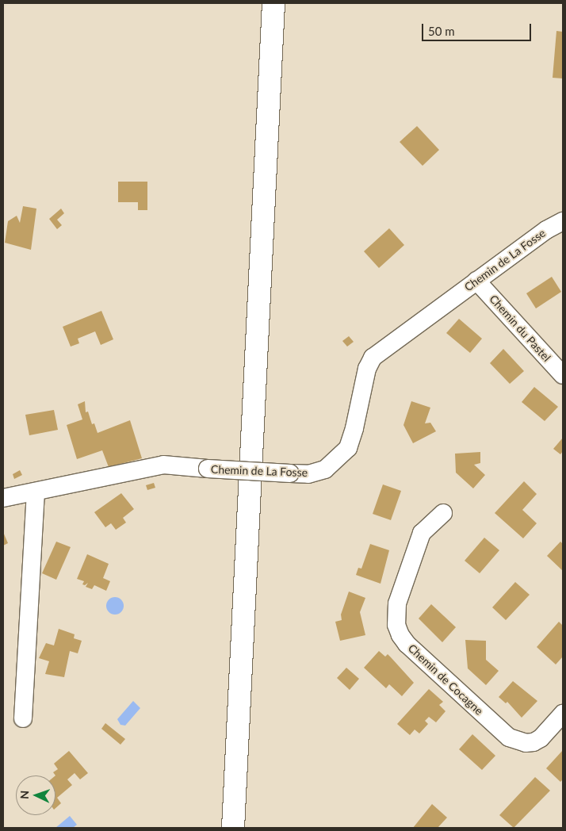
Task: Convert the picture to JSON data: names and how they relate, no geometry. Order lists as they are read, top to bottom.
{
  "streets": {
    "street": ["Chemin de La Fosse", "Chemin du Pastel", "Chemin de Cocagne"]
  },
  "crossings": [
    ["Chemin de La Fosse", "Chemin du Pastel"]
  ],
  "scale_bar": "50 m",
  "north": "left"
}
